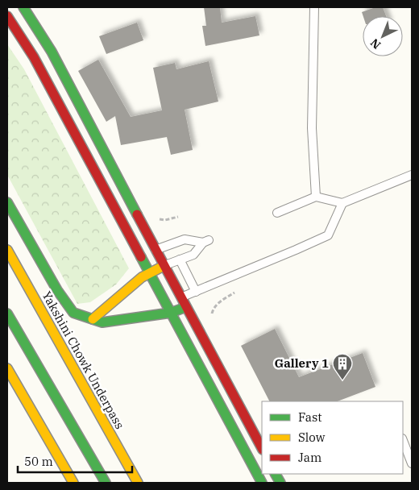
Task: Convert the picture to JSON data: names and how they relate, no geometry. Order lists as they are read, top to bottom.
{
  "streets": {
    "street": ["Yakshini Chowk Underpass"]
  },
  "places": {
    "building": ["Gallery 1"]
  },
  "legend": ["Fast", "Slow", "Jam"],
  "scale_bar": "50 m",
  "north": "bottom left"
}
